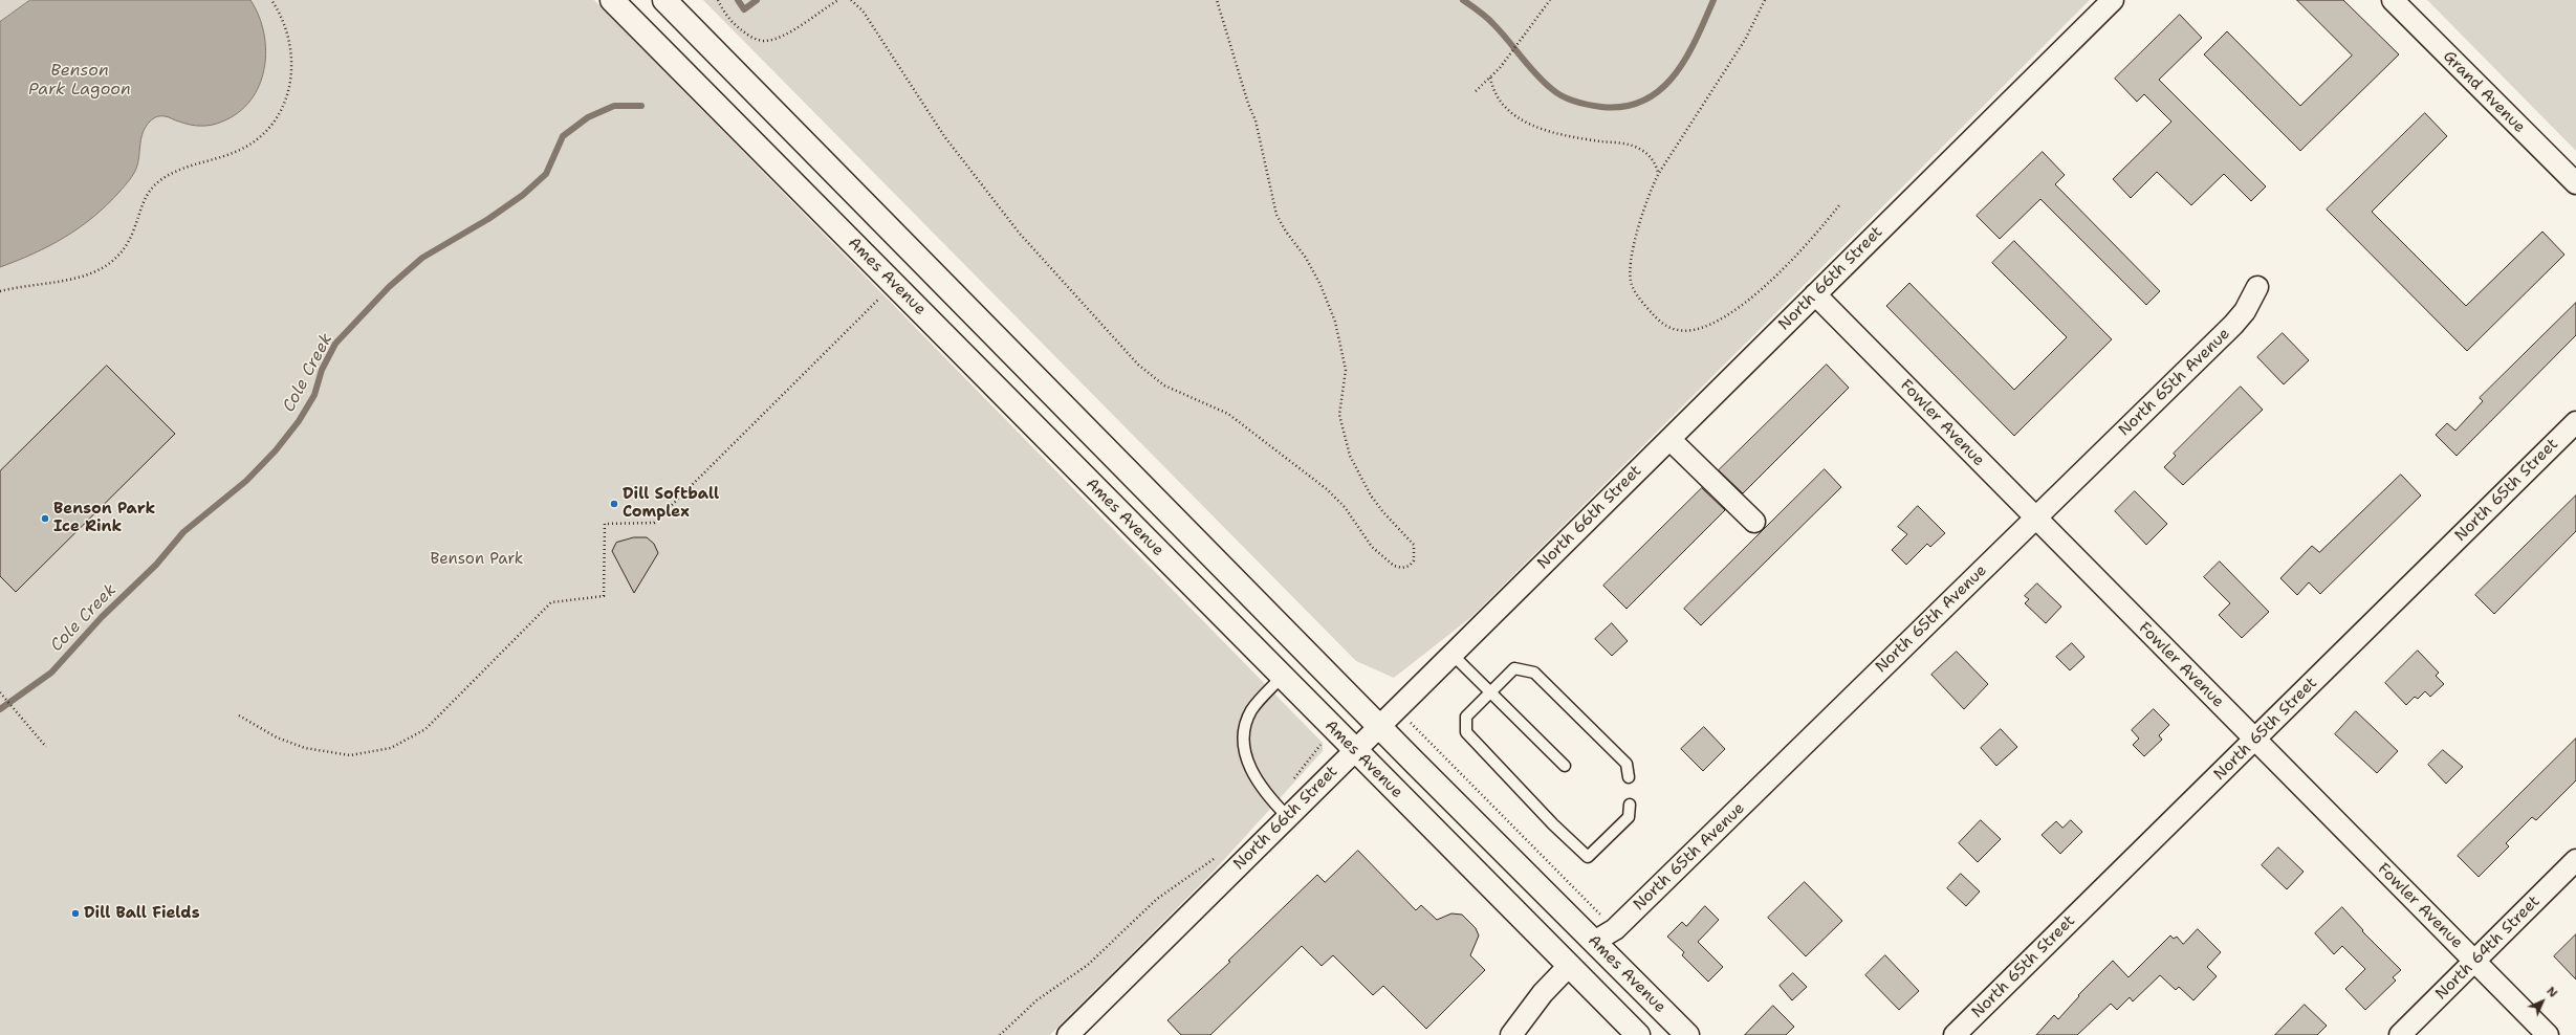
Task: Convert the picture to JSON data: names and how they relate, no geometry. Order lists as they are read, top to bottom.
{
  "streets": {
    "main road": ["Ames Avenue"],
    "street": [
      "Grand Avenue",
      "North 66th Street",
      "North 65th Avenue",
      "Fowler Avenue",
      "North 65th Street",
      "North 64th Street"
    ]
  },
  "crossings": [
    ["Ames Avenue", "North 66th Street"],
    ["Ames Avenue", "North 65th Avenue"],
    ["North 66th Street", "Fowler Avenue"],
    ["North 65th Avenue", "Fowler Avenue"],
    ["Fowler Avenue", "North 65th Street"],
    ["Fowler Avenue", "North 64th Street"]
  ],
  "water": ["Benson Park Lagoon", "Cole Creek"],
  "parks": ["Benson Park"],
  "places": ["Dill Softball Complex", "Benson Park Ice Rink", "Dill Ball Fields"],
  "north": "top right"
}
